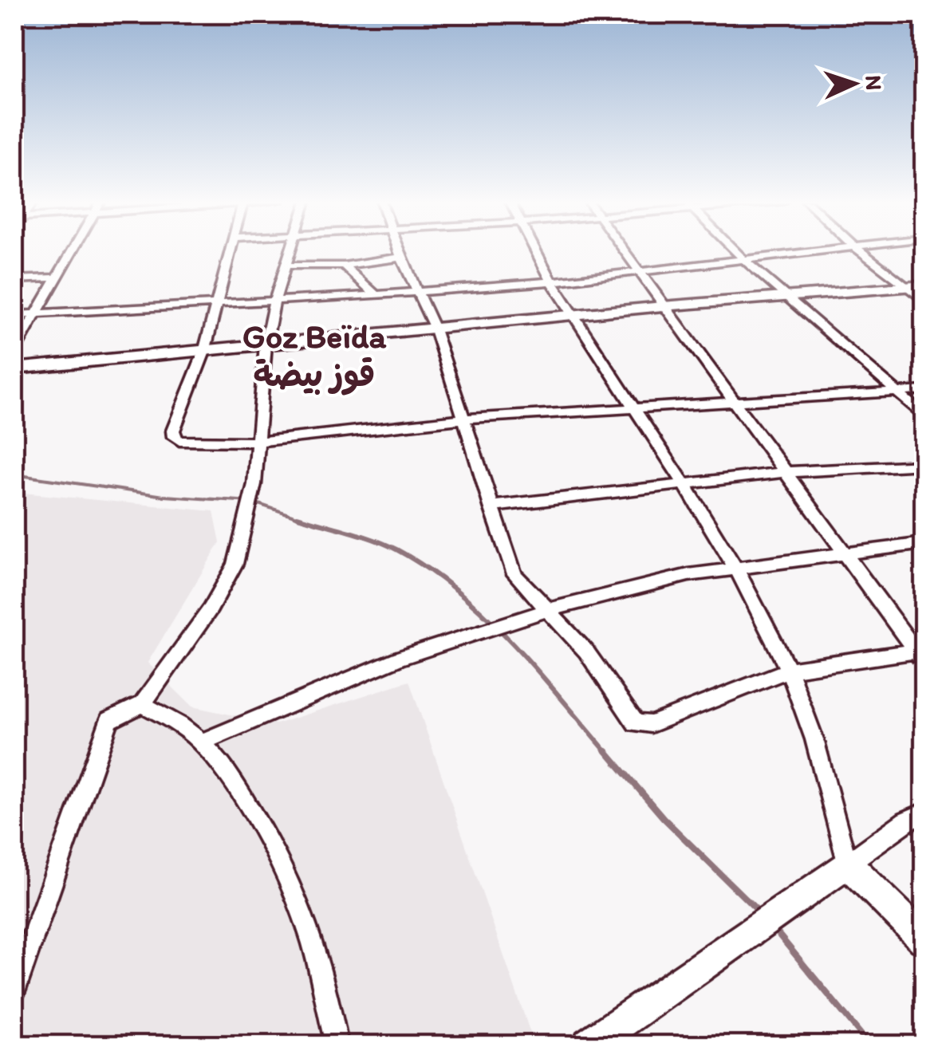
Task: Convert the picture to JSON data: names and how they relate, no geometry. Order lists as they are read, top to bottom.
{
  "districts": ["Goz Beïda قوز بيضة"],
  "north": "right"
}
